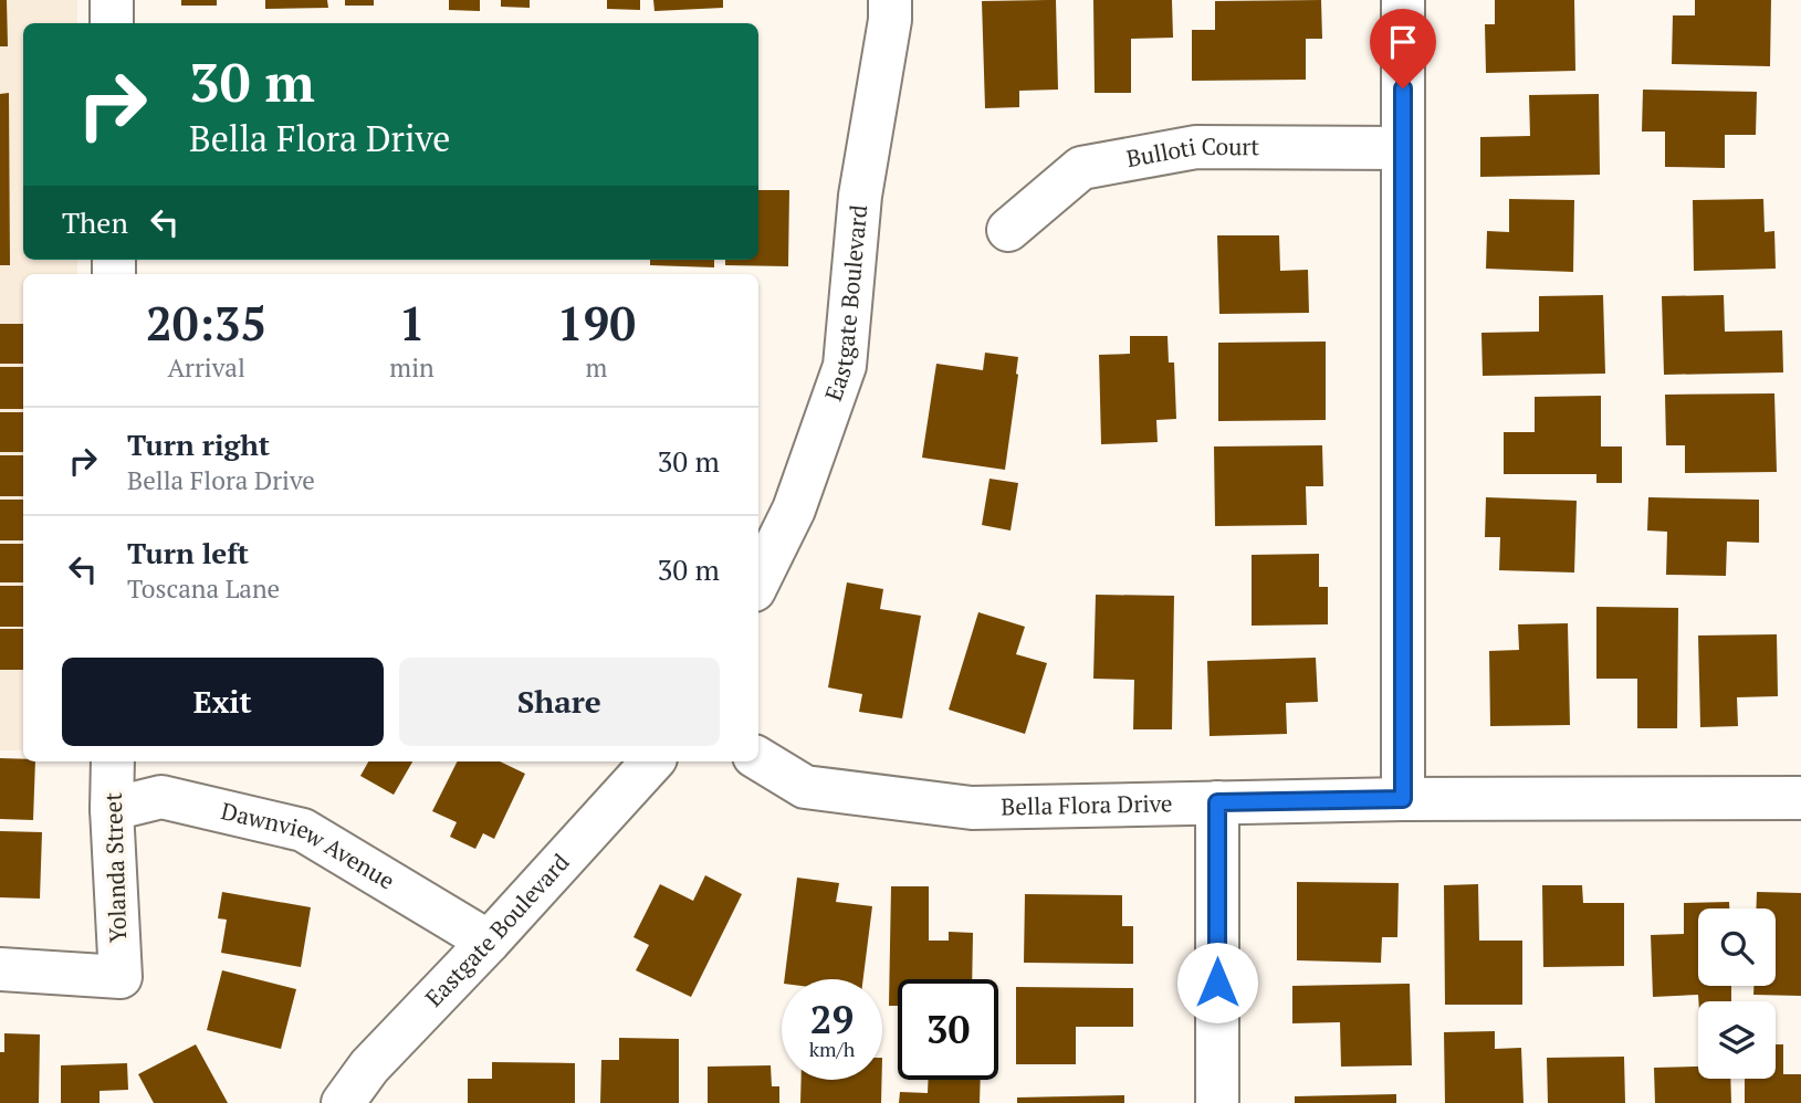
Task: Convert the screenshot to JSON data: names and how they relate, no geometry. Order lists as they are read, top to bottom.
{
  "streets": {
    "street": [
      "Bulloti Court",
      "Eastgate Boulevard",
      "Bella Flora Drive",
      "Dawnview Avenue",
      "Yolanda Street"
    ]
  },
  "crossings": [
    ["Eastgate Boulevard", "Dawnview Avenue"],
    ["Dawnview Avenue", "Yolanda Street"]
  ],
  "page": {
    "turn": ["30 m", "Bella Flora Drive"],
    "then": "Then",
    "eta": [
      "20:35",
      "Arrival",
      "1",
      "min",
      "190",
      "m"
    ],
    "list": [
      {
        "name": "Turn right",
        "note": "Bella Flora Drive",
        "value": "30 m"
      },
      {
        "name": "Turn left",
        "note": "Toscana Lane",
        "value": "30 m"
      }
    ],
    "buttons": ["Exit", "Share"],
    "speed": "29 km/h",
    "limit": "30"
  }
}
